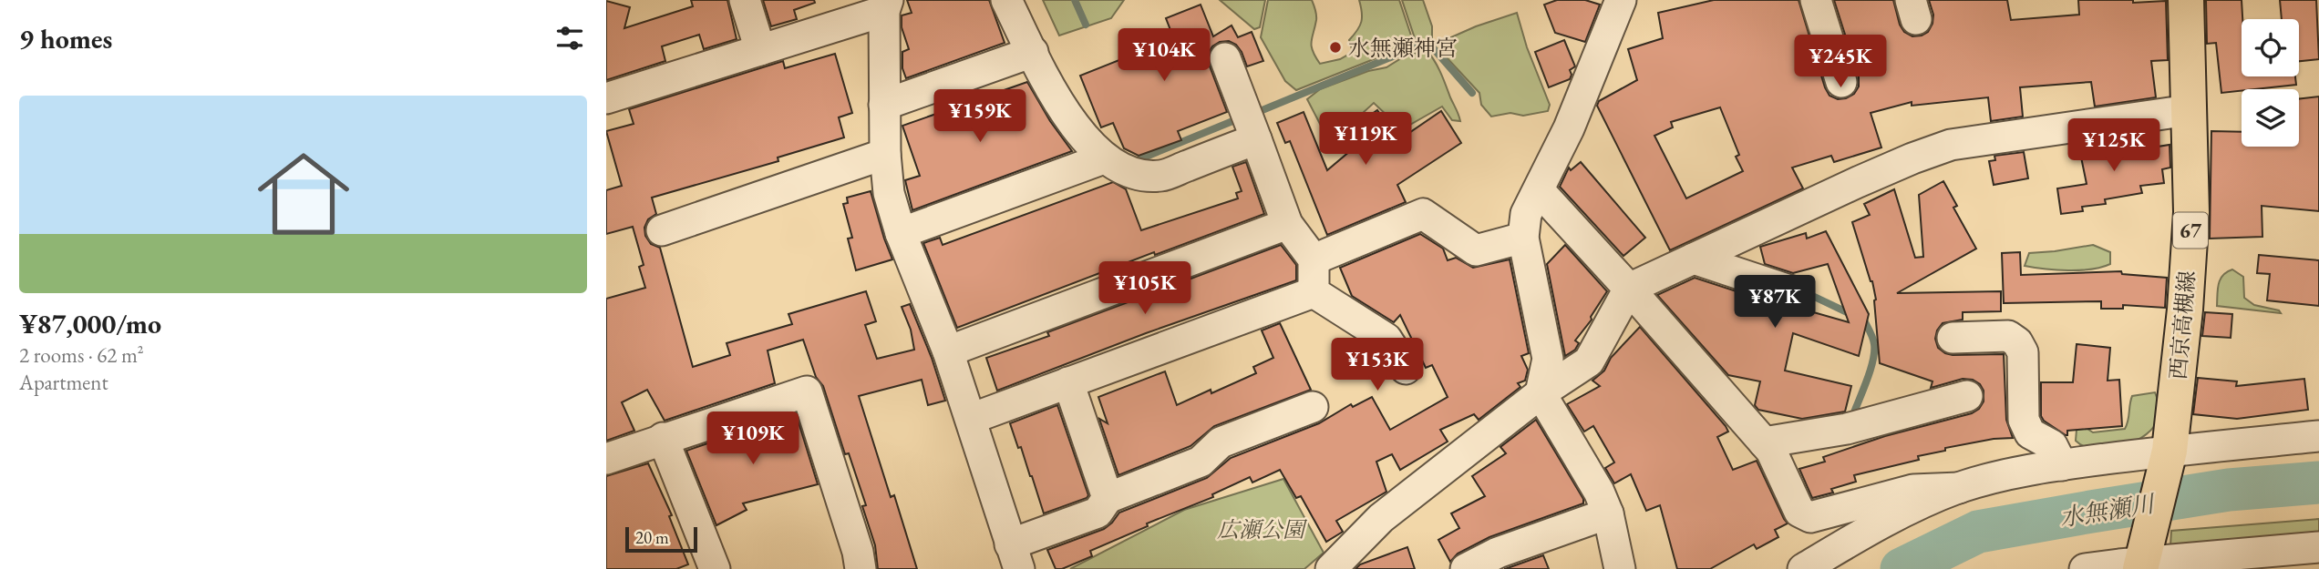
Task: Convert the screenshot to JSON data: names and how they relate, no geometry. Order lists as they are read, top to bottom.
{
  "streets": {
    "main road": ["67", "西京高槻線"]
  },
  "water": ["水無瀬川"],
  "parks": ["広瀬公園"],
  "places": ["水無瀬神宮"],
  "scale_bar": "20 m",
  "page": {
    "heading": "9 homes",
    "price": [
      "¥104K",
      "¥245K",
      "¥159K",
      "¥119K",
      "¥125K",
      "¥105K",
      "¥87K",
      "¥153K",
      "¥109K"
    ],
    "list": [
      {
        "name": "¥87,000/mo",
        "note": "2 rooms · 62 m² · Apartment"
      }
    ],
    "scale": "20 m"
  }
}
